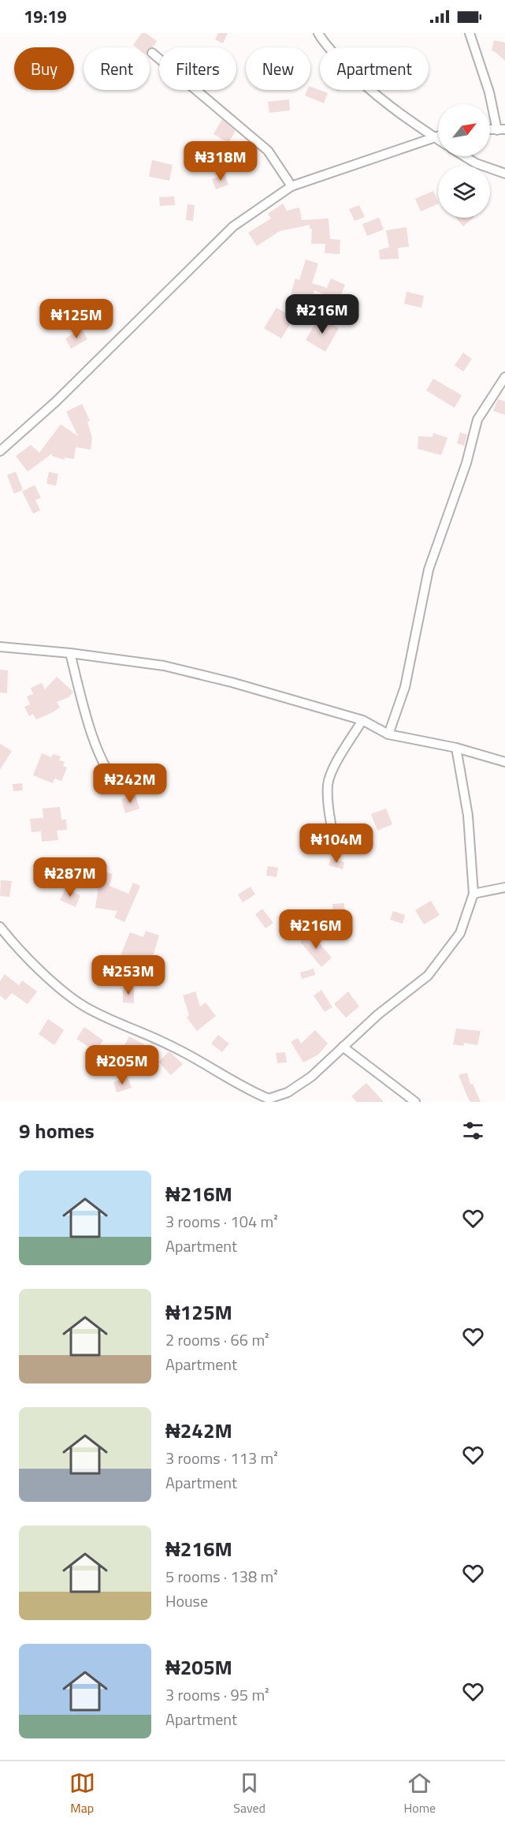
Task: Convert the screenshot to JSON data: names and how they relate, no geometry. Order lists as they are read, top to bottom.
{
  "north": "top right",
  "page": {
    "status": "19:19",
    "chip": [
      "Buy",
      "Rent",
      "Filters",
      "New",
      "Apartment"
    ],
    "price": [
      "₦318M",
      "₦216M",
      "₦125M",
      "₦242M",
      "₦104M",
      "₦287M",
      "₦216M",
      "₦253M",
      "₦205M"
    ],
    "heading": "9 homes",
    "list": [
      {
        "name": "₦216M",
        "note": "3 rooms · 104 m² · Apartment"
      },
      {
        "name": "₦125M",
        "note": "2 rooms · 66 m² · Apartment"
      },
      {
        "name": "₦242M",
        "note": "3 rooms · 113 m² · Apartment"
      },
      {
        "name": "₦216M",
        "note": "5 rooms · 138 m² · House"
      },
      {
        "name": "₦205M",
        "note": "3 rooms · 95 m² · Apartment"
      }
    ],
    "tabs": ["Map", "Saved", "Home"]
  }
}
